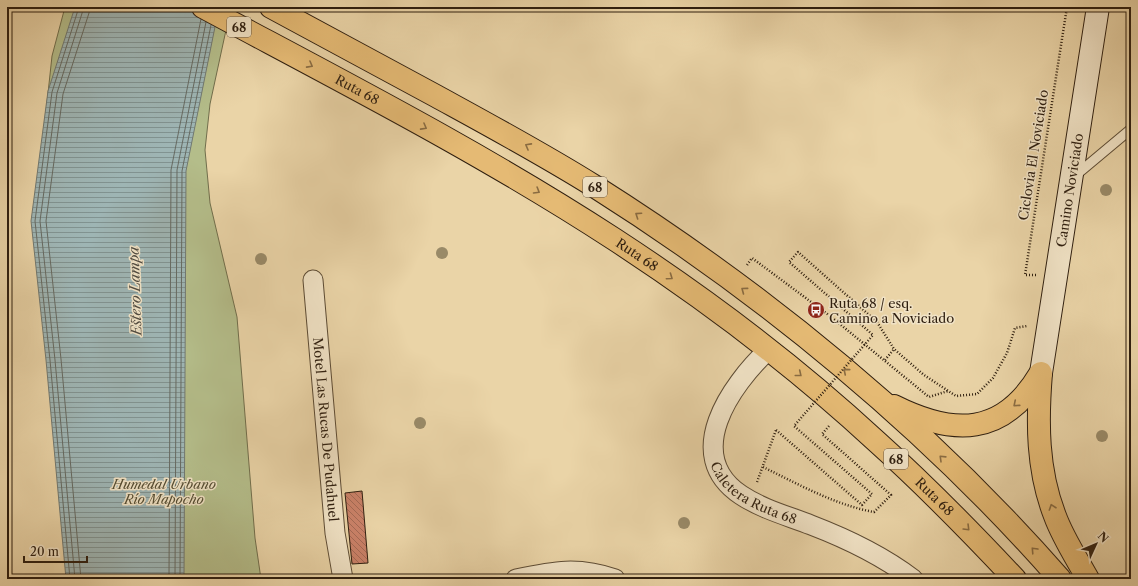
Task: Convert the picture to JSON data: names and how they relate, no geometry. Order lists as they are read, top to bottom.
{
  "streets": {
    "highway": ["68", "Ruta 68"],
    "main road": ["Camino Noviciado"],
    "street": ["Motel Las Rucas De Pudahuel", "Caletera Ruta 68"],
    "path": ["Ciclovia El Noviciado"]
  },
  "crossings": [
    ["Ruta 68", "Caletera Ruta 68"],
    ["Ciclovia El Noviciado", "Camino Noviciado"]
  ],
  "water": ["Estero Lampa"],
  "parks": ["Humedal Urbano Río Mapocho"],
  "places": {
    "bus stop": ["Ruta 68 / esq. Camino a Noviciado"]
  },
  "scale_bar": "20 m",
  "north": "top right"
}
